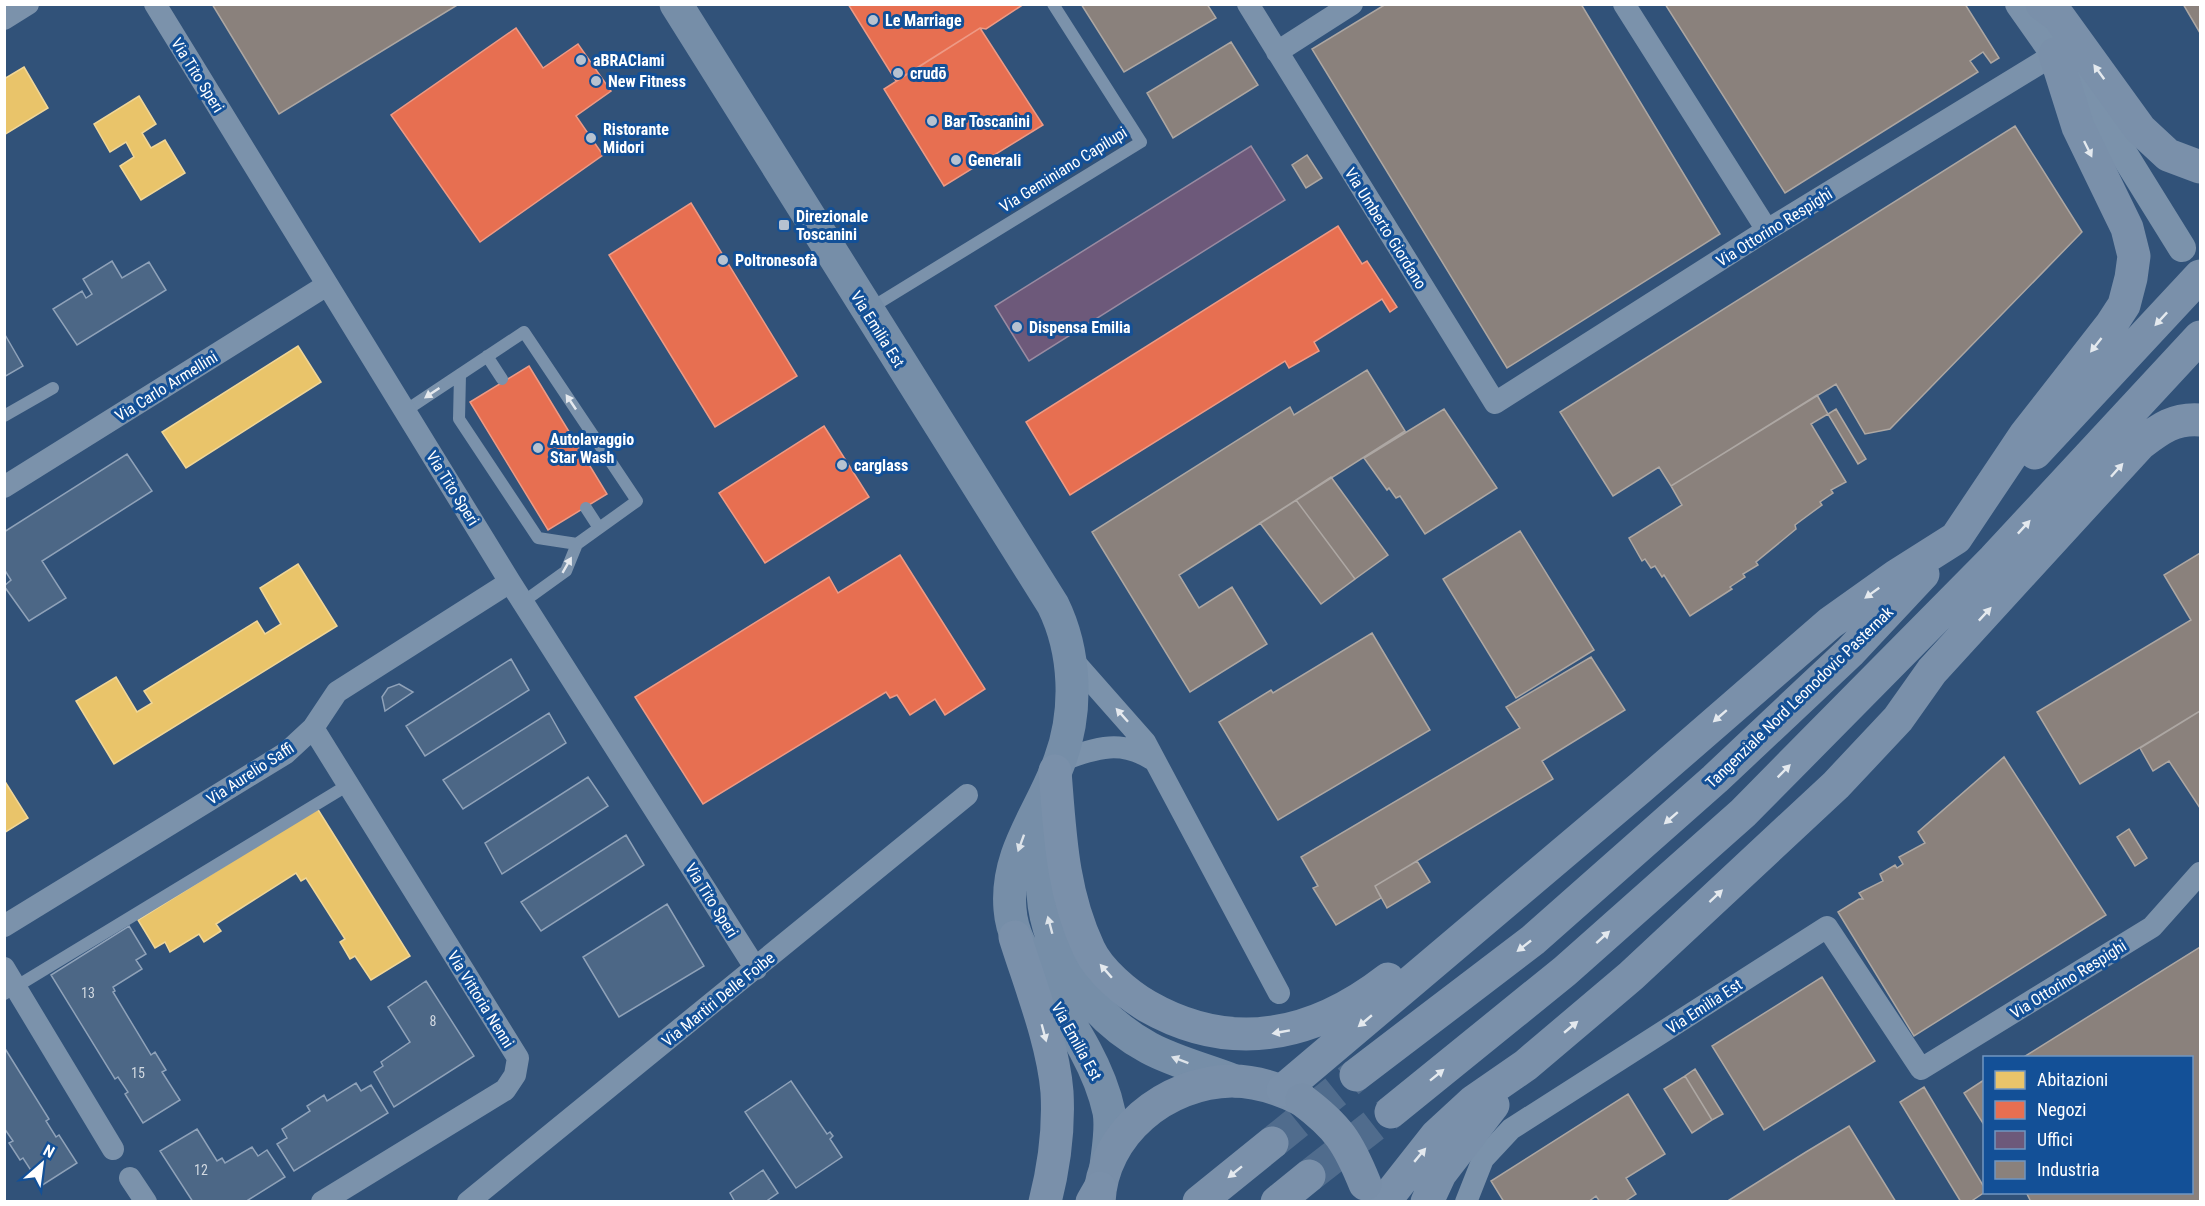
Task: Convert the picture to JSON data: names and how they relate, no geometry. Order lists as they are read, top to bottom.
{
  "streets": {
    "highway": ["Tangenziale Nord Leonodovic Pasternak"],
    "main road": ["Via Emilia Est"],
    "street": [
      "Via Tito Speri",
      "Via Ottorino Respighi",
      "Via Umberto Giordano",
      "Via Carlo Armellini",
      "Via Aurelio Saffi",
      "Via Vittoria Nenni",
      "Via Martiri Delle Foibe"
    ],
    "lane": ["Via Geminiano Capilupi"]
  },
  "crossings": [
    ["Via Tito Speri", "Via Carlo Armellini"],
    ["Via Tito Speri", "Via Aurelio Saffi"],
    ["Via Tito Speri", "Via Martiri Delle Foibe"],
    ["Via Geminiano Capilupi", "Via Emilia Est"],
    ["Via Ottorino Respighi", "Via Umberto Giordano"],
    ["Via Ottorino Respighi", "Via Emilia Est"],
    ["Via Aurelio Saffi", "Via Vittoria Nenni"]
  ],
  "places": {
    "other": [
      "Le Marriage",
      "aBRACIami",
      "crudō",
      "New Fitness",
      "Bar Toscanini",
      "Ristorante Midori",
      "Generali",
      "Poltronesofà",
      "Dispensa Emilia",
      "Autolavaggio Star Wash",
      "carglass"
    ],
    "transit": ["Direzionale Toscanini"]
  },
  "house_numbers": [
    "13",
    "8",
    "15",
    "12"
  ],
  "legend": [
    "Abitazioni",
    "Negozi",
    "Uffici",
    "Industria"
  ],
  "north": "top right"
}
